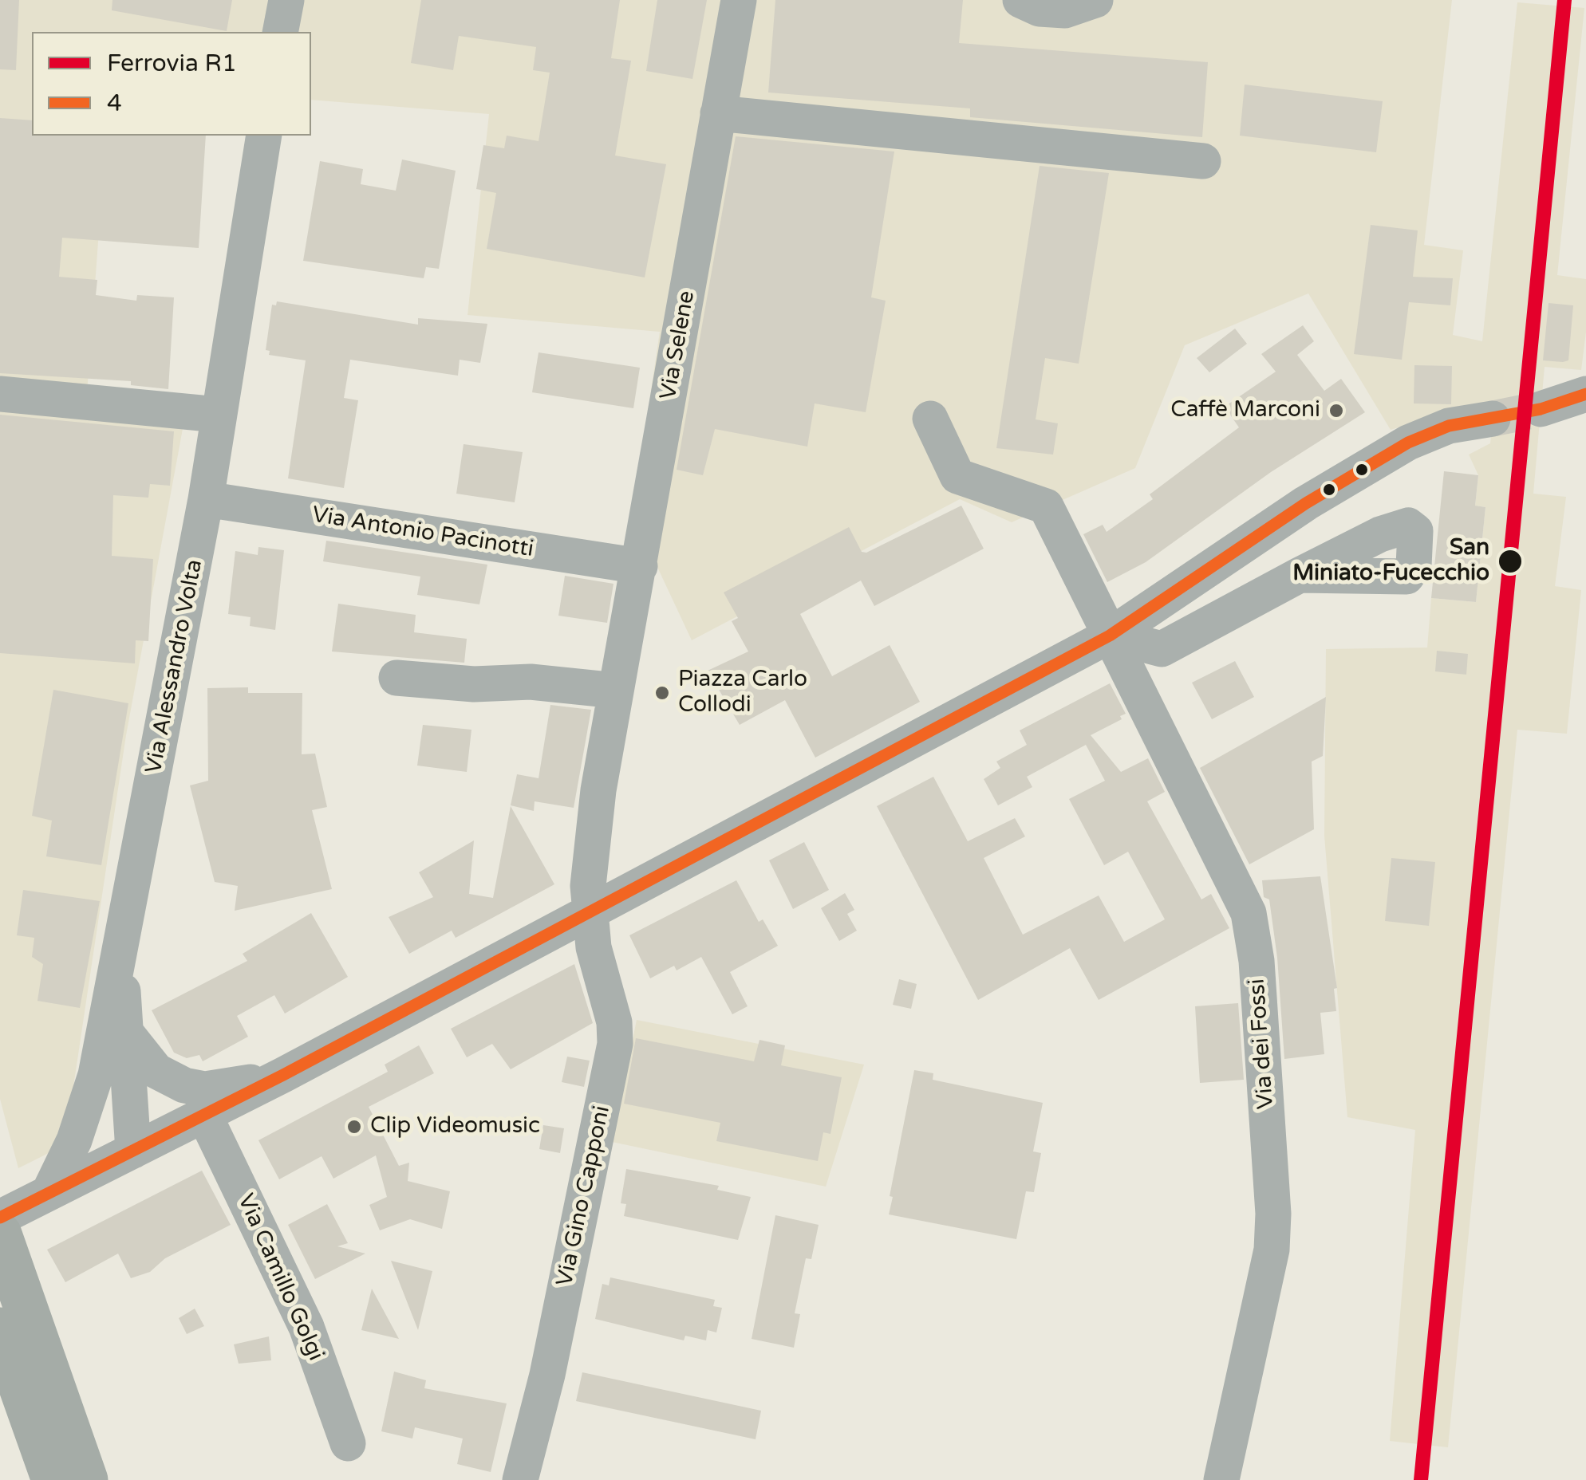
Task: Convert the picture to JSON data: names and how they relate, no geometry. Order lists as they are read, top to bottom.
{
  "streets": {
    "street": [
      "Via Selene",
      "Via Antonio Pacinotti",
      "Via Alessandro Volta",
      "Via dei Fossi",
      "Via Gino Capponi",
      "Via Camillo Golgi"
    ]
  },
  "crossings": [
    ["Via Selene", "Via Antonio Pacinotti"],
    ["Via Selene", "Via Gino Capponi"],
    ["Via Antonio Pacinotti", "Via Alessandro Volta"]
  ],
  "places": [
    "Caffè Marconi",
    "San Miniato-Fucecchio",
    "Piazza Carlo Collodi",
    "Clip Videomusic"
  ],
  "lines": ["rail line R1", "transit line 4"],
  "legend": ["Ferrovia R1", "4"]
}
